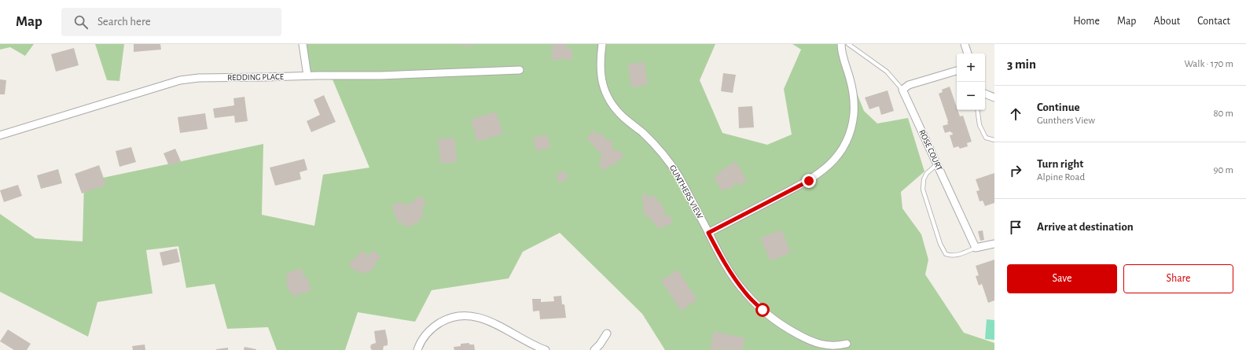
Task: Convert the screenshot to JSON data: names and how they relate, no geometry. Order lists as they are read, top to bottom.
{
  "streets": {
    "street": ["REDDING PLACE", "ROSE COURT", "GUNTHERS VIEW"]
  },
  "page": {
    "header": "Map",
    "search": "Search here",
    "nav": [
      "Home",
      "Map",
      "About",
      "Contact"
    ],
    "heading": ["3 min", "Walk · 170 m"],
    "map_buttons": ["+", "−"],
    "list": [
      ["Continue", "Gunthers View", "80 m"],
      ["Turn right", "Alpine Road", "90 m"],
      "Arrive at destination"
    ],
    "buttons": ["Save", "Share"]
  }
}
